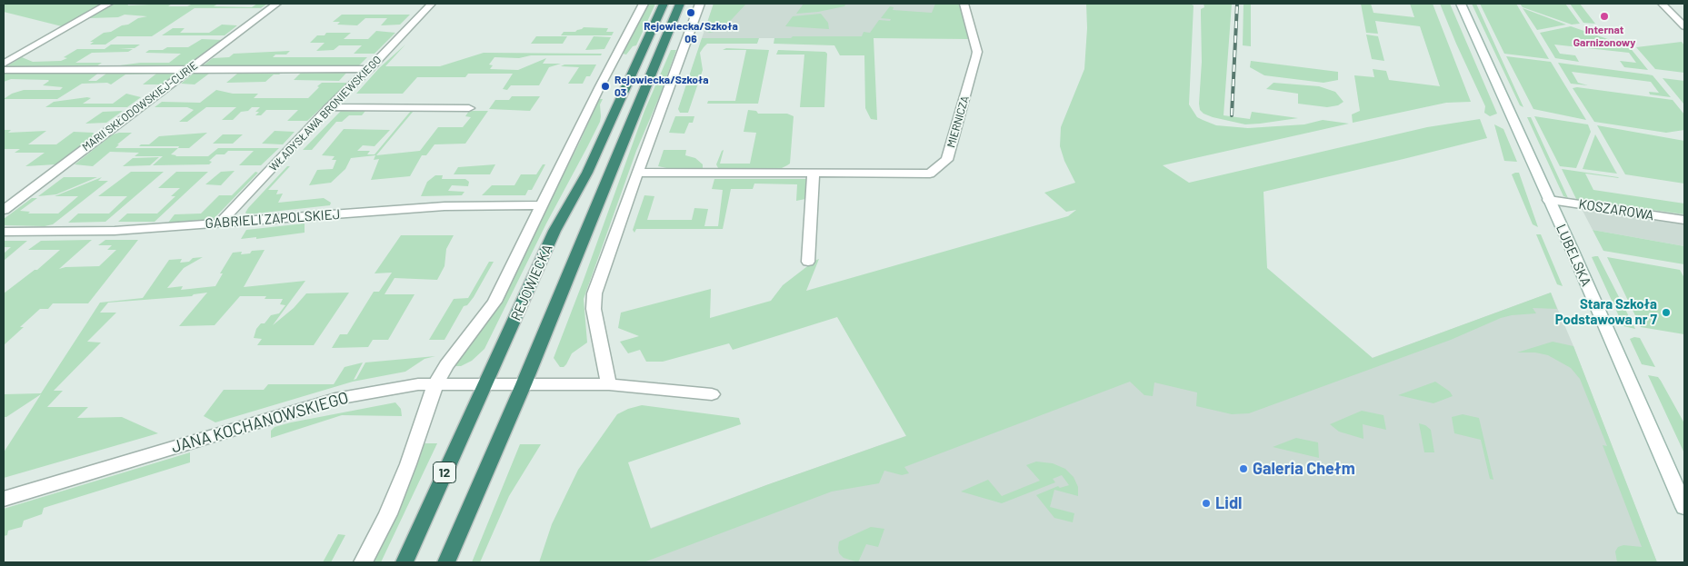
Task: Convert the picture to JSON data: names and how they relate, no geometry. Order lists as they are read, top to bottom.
{
  "streets": {
    "highway": ["REJOWIECKA", "12"],
    "street": [
      "MARII SKŁODOWSKIEJ-CURIE",
      "WŁADYSŁAWA BRONIEWSKIEGO",
      "MIERNICZA",
      "KOSZAROWA",
      "GABRIELI ZAPOLSKIEJ",
      "LUBELSKA",
      "JANA KOCHANOWSKIEGO"
    ]
  },
  "crossings": [
    ["WŁADYSŁAWA BRONIEWSKIEGO", "GABRIELI ZAPOLSKIEJ"],
    ["KOSZAROWA", "LUBELSKA"],
    ["REJOWIECKA", "JANA KOCHANOWSKIEGO"]
  ],
  "places": [
    "Rejowiecka/Szkoła 06",
    "Internat Garnizonowy",
    "Rejowiecka/Szkoła 03",
    "Stara Szkoła Podstawowa nr 7",
    "Galeria Chełm",
    "Lidl"
  ]
}
